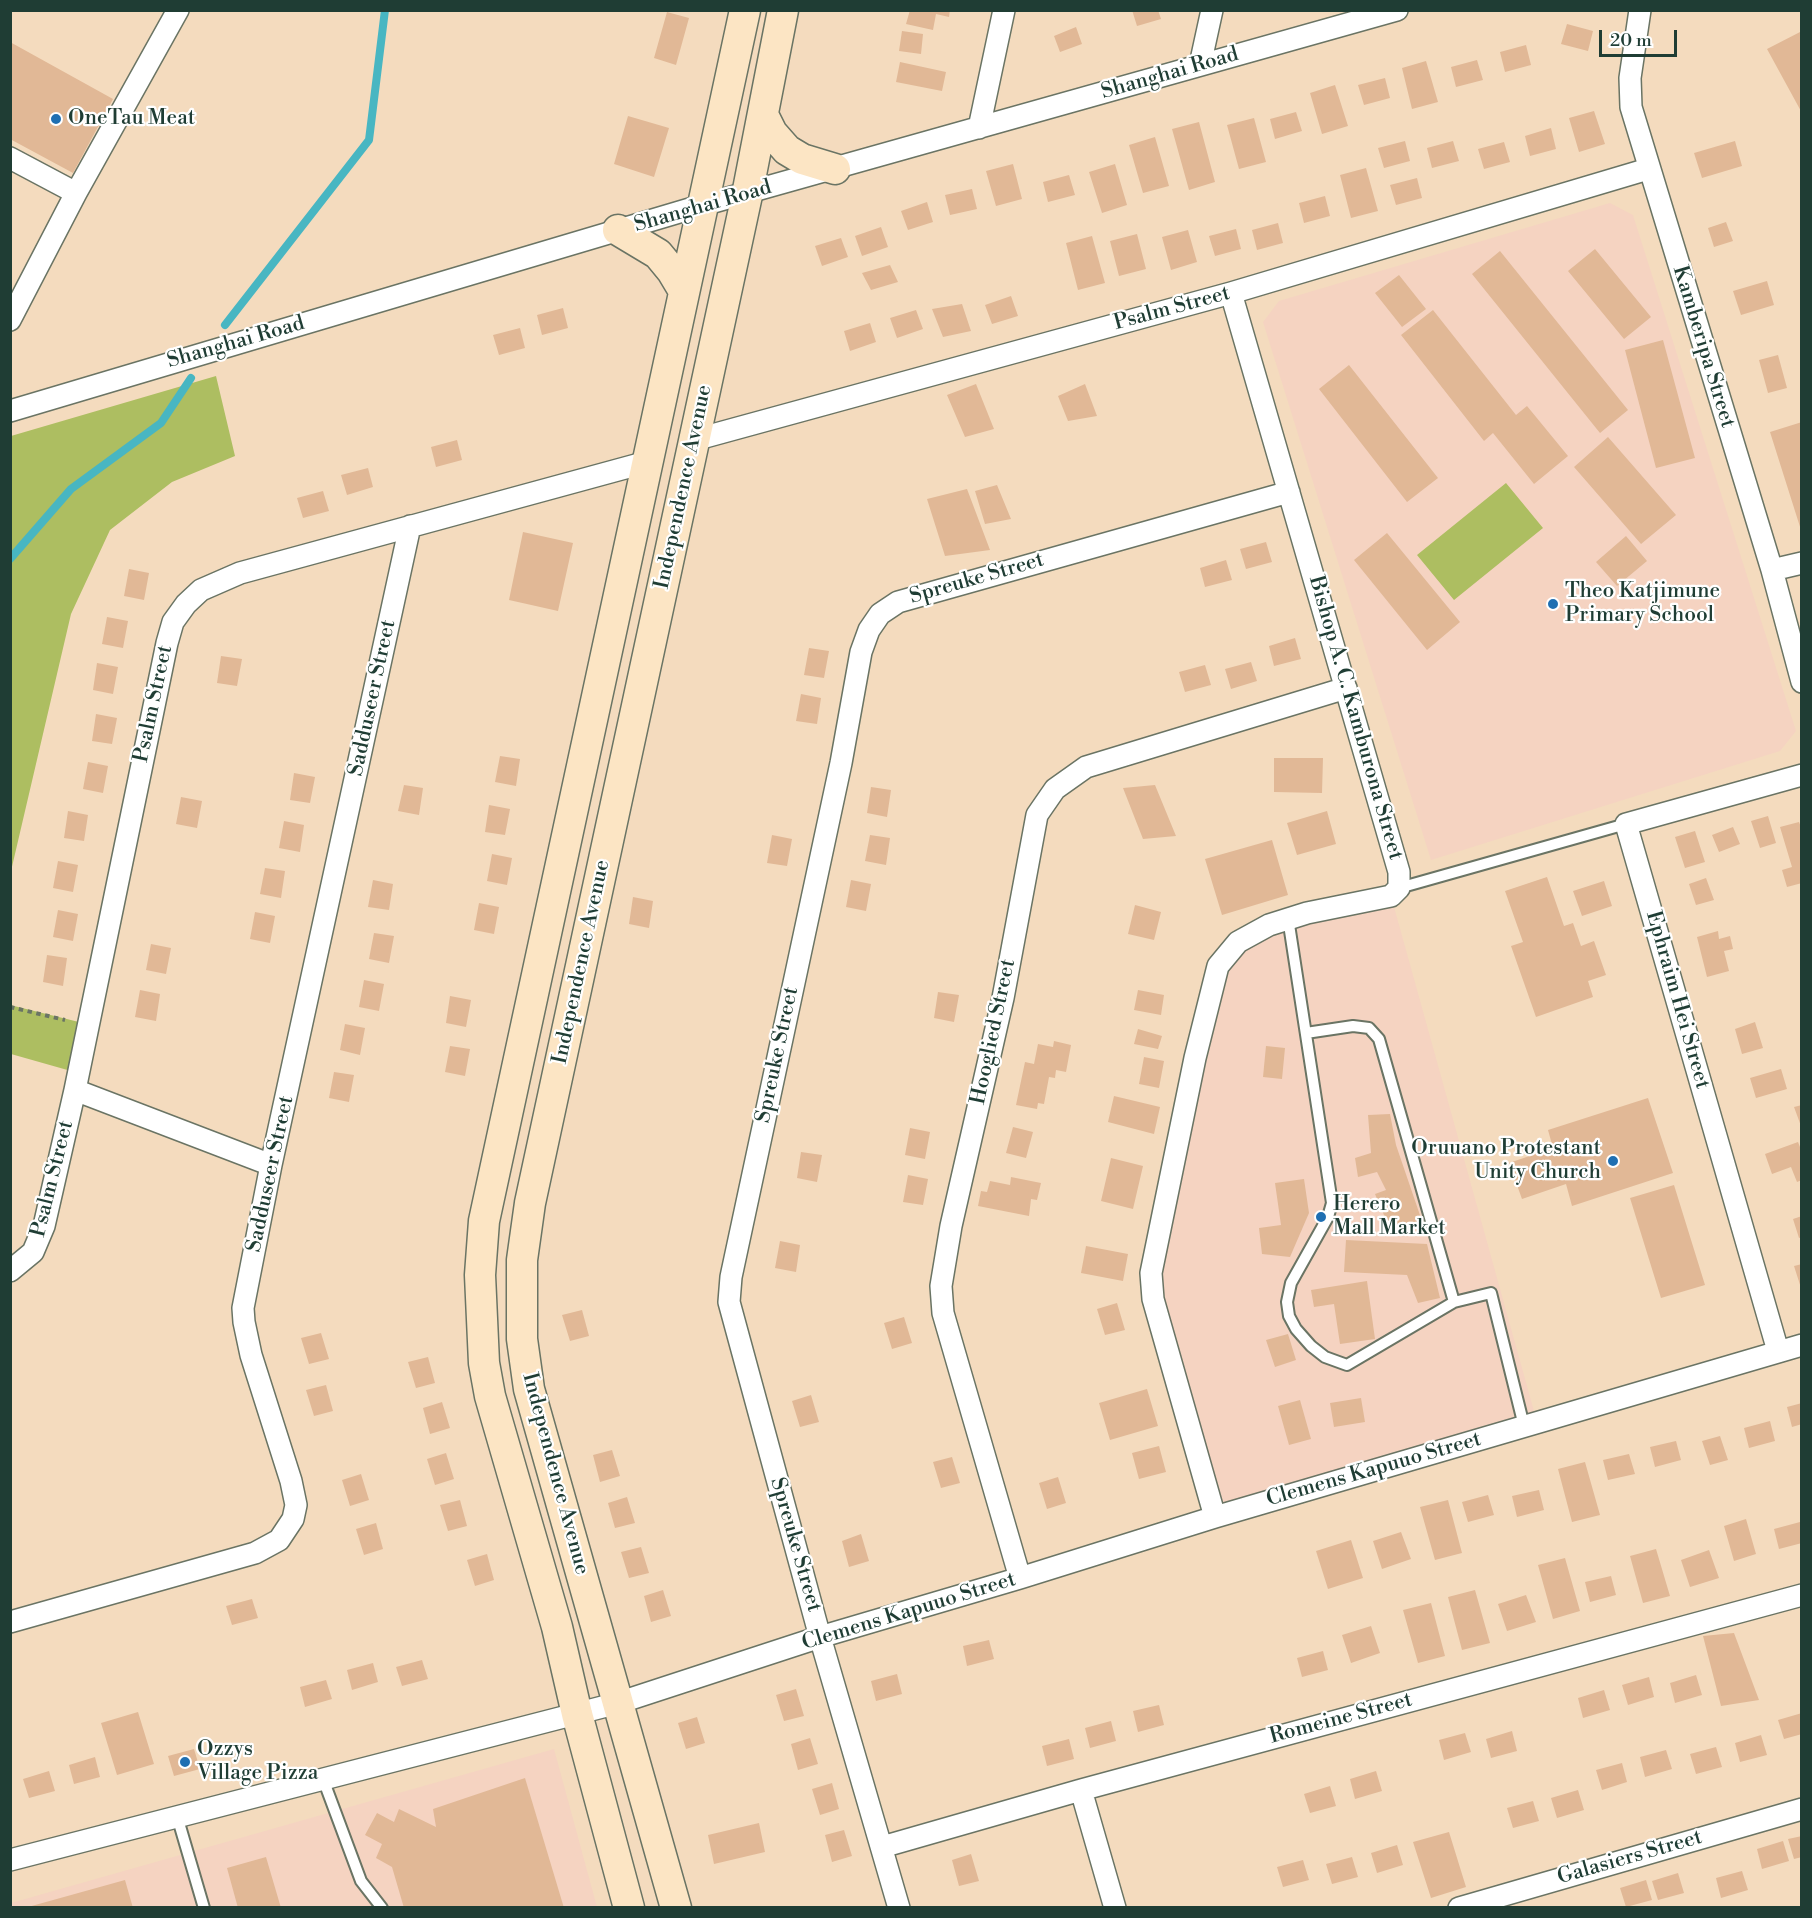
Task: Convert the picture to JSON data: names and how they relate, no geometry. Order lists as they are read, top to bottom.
{
  "streets": {
    "main road": ["Independence Avenue"],
    "street": [
      "Shanghai Road",
      "Psalm Street",
      "Kamberipa Street",
      "Spreuke Street",
      "Sadduseer Street",
      "Bishop A. C. Kamburona Street",
      "Ephraim Hei Street",
      "Hooglied Street",
      "Clemens Kapuuo Street",
      "Romeine Street",
      "Galasiers Street"
    ]
  },
  "crossings": [
    ["Shanghai Road", "Independence Avenue"],
    ["Psalm Street", "Kamberipa Street"],
    ["Psalm Street", "Independence Avenue"],
    ["Psalm Street", "Sadduseer Street"],
    ["Psalm Street", "Bishop A. C. Kamburona Street"],
    ["Independence Avenue", "Clemens Kapuuo Street"],
    ["Spreuke Street", "Bishop A. C. Kamburona Street"],
    ["Spreuke Street", "Clemens Kapuuo Street"],
    ["Spreuke Street", "Romeine Street"],
    ["Bishop A. C. Kamburona Street", "Hooglied Street"],
    ["Bishop A. C. Kamburona Street", "Clemens Kapuuo Street"],
    ["Ephraim Hei Street", "Clemens Kapuuo Street"],
    ["Hooglied Street", "Clemens Kapuuo Street"]
  ],
  "places": [
    "OneTau Meat",
    "Theo Katjimune Primary School",
    "Oruuano Protestant Unity Church",
    "Herero Mall Market",
    "Ozzys Village Pizza"
  ],
  "scale_bar": "20 m"
}
